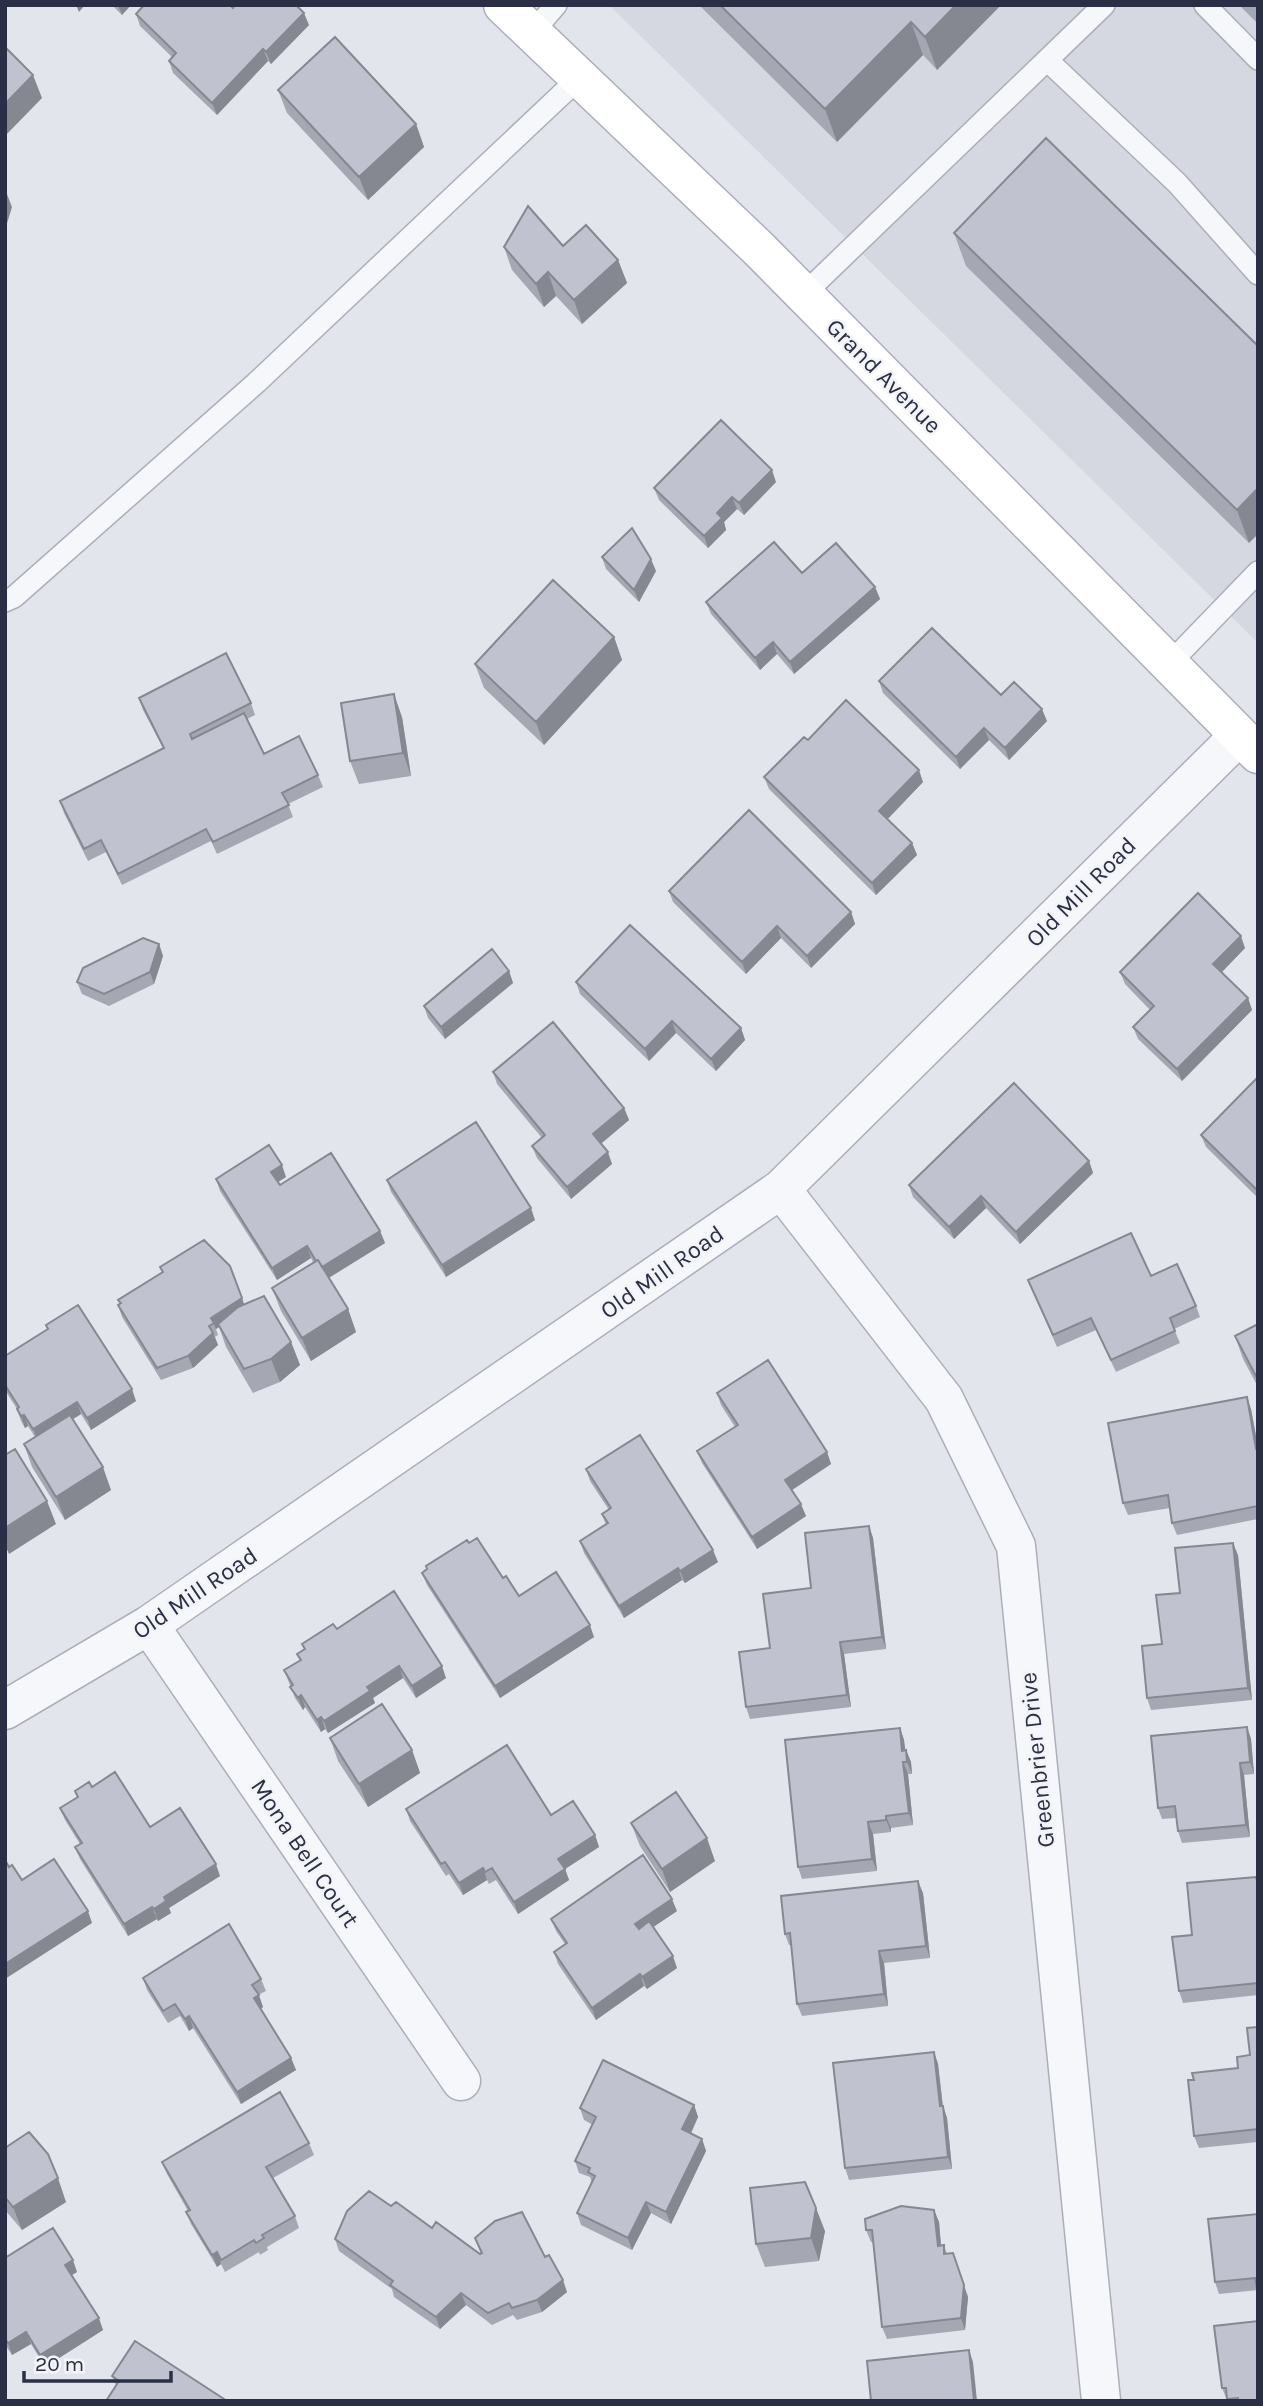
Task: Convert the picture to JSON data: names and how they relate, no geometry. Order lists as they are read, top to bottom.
{
  "streets": {
    "street": [
      "Grand Avenue",
      "Old Mill Road",
      "Greenbrier Drive",
      "Mona Bell Court"
    ]
  },
  "crossings": [
    ["Grand Avenue", "Old Mill Road"],
    ["Old Mill Road", "Greenbrier Drive"],
    ["Old Mill Road", "Mona Bell Court"]
  ],
  "scale_bar": "20 m"
}
